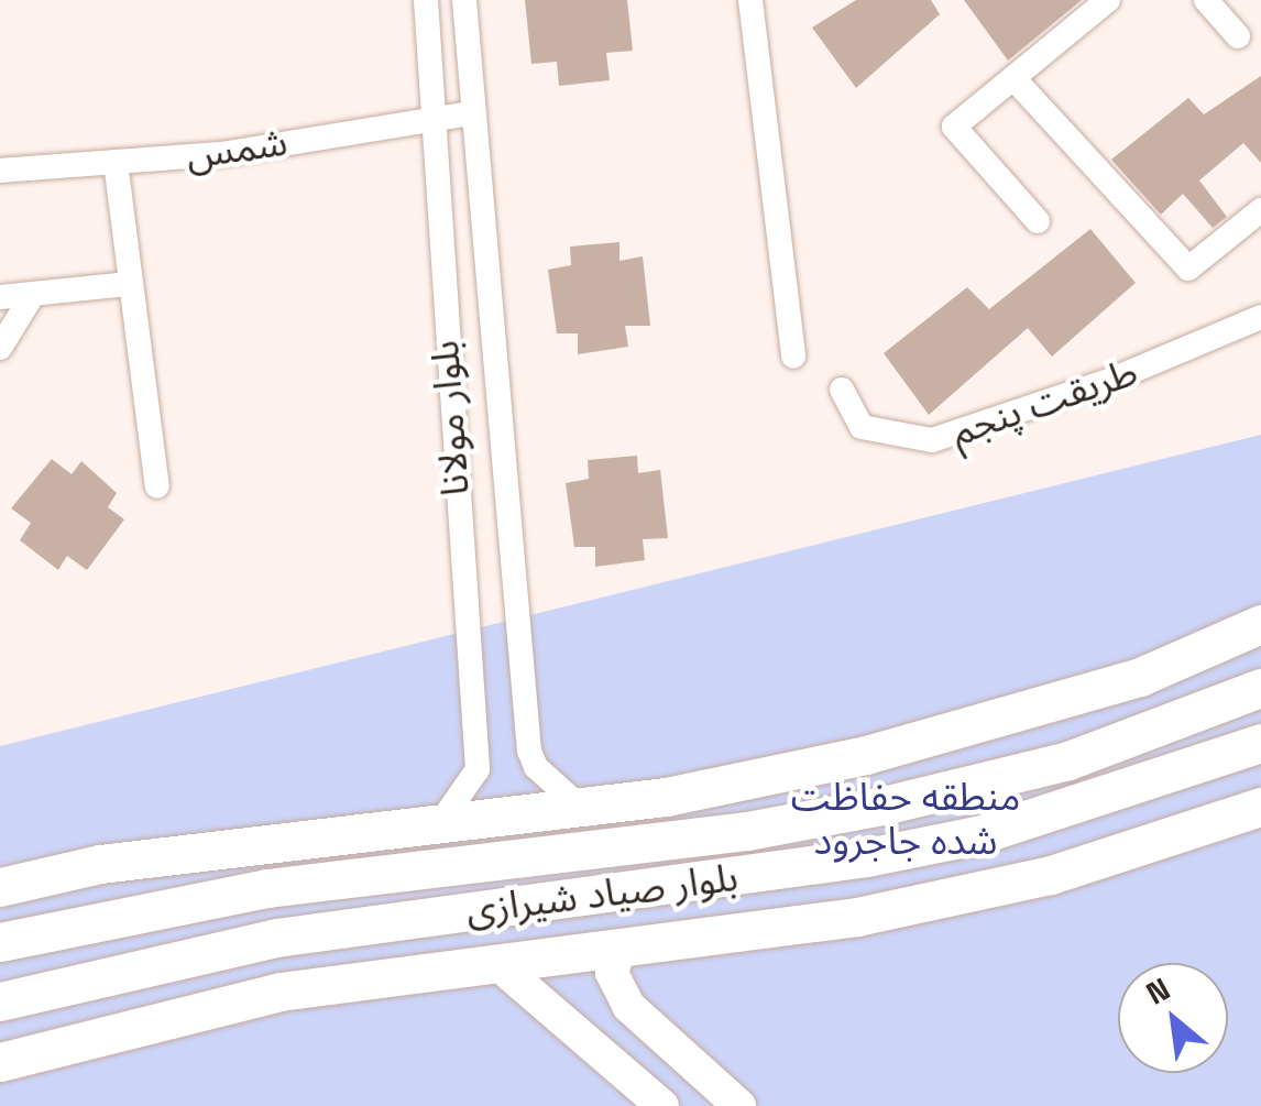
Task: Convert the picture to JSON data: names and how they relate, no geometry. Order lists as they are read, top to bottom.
{
  "streets": {
    "main road": ["بلوار صیاد شیرازی"],
    "street": ["شمس", "طریقت پنجم", "بلوار مولانا"]
  },
  "crossings": [
    ["شمس", "بلوار مولانا"]
  ],
  "parks": ["منطقه حفاظت شده جاجرود"],
  "north": "top left"
}
